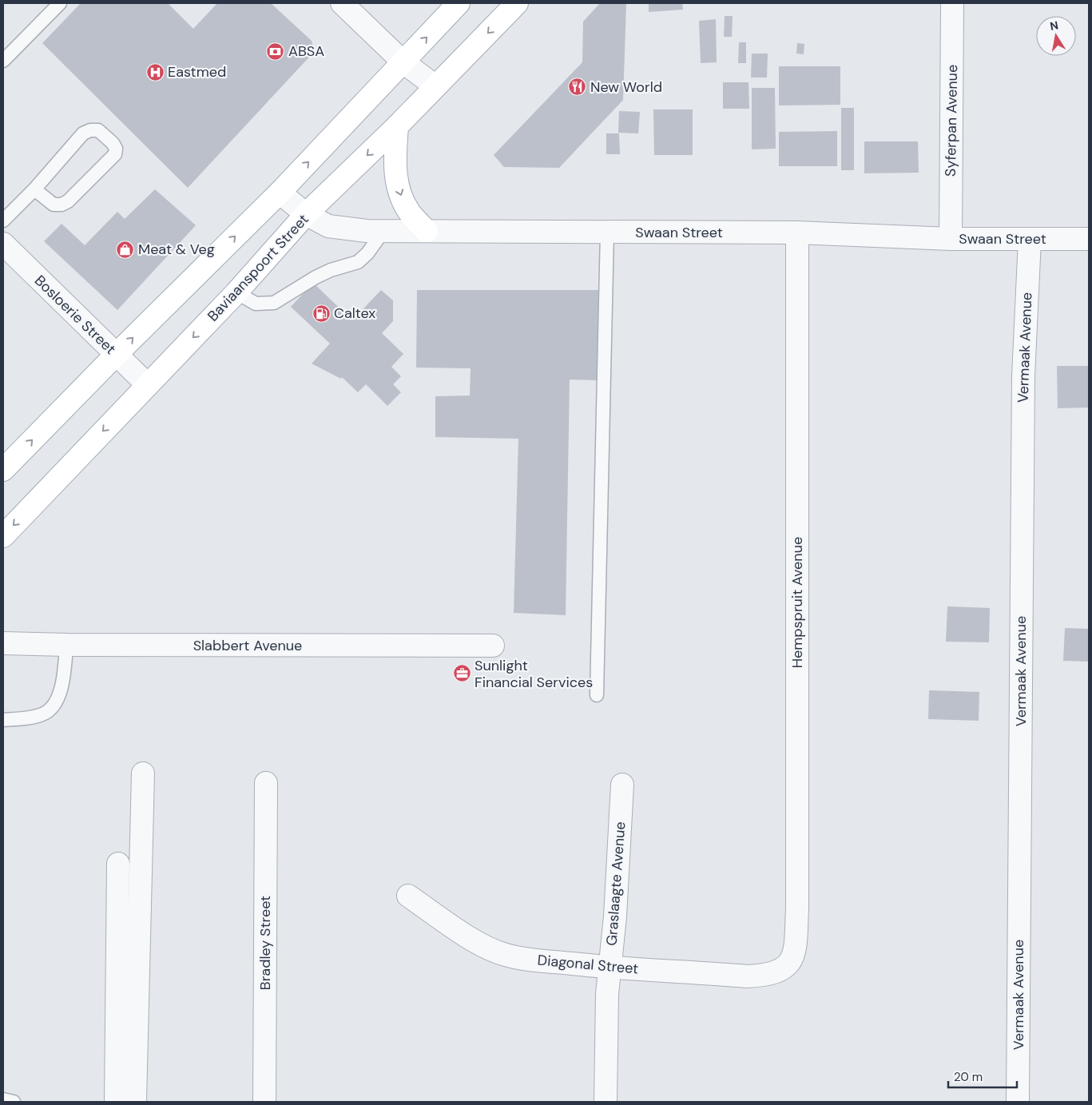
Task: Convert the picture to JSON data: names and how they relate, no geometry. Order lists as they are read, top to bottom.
{
  "streets": {
    "main road": ["Baviaanspoort Street"],
    "street": [
      "Syferpan Avenue",
      "Swaan Street",
      "Bosloerie Street",
      "Vermaak Avenue",
      "Hempspruit Avenue",
      "Slabbert Avenue",
      "Graslaagte Avenue",
      "Bradley Street",
      "Diagonal Street"
    ]
  },
  "crossings": [
    ["Syferpan Avenue", "Swaan Street"],
    ["Swaan Street", "Baviaanspoort Street"],
    ["Swaan Street", "Vermaak Avenue"],
    ["Swaan Street", "Hempspruit Avenue"],
    ["Baviaanspoort Street", "Bosloerie Street"],
    ["Hempspruit Avenue", "Diagonal Street"],
    ["Graslaagte Avenue", "Diagonal Street"]
  ],
  "places": {
    "bank": ["ABSA"],
    "hospital": ["Eastmed"],
    "restaurant": ["New World"],
    "shop": ["Meat & Veg"],
    "fuel station": ["Caltex"],
    "office": ["Sunlight Financial Services"]
  },
  "scale_bar": "20 m",
  "north": "top"
}
